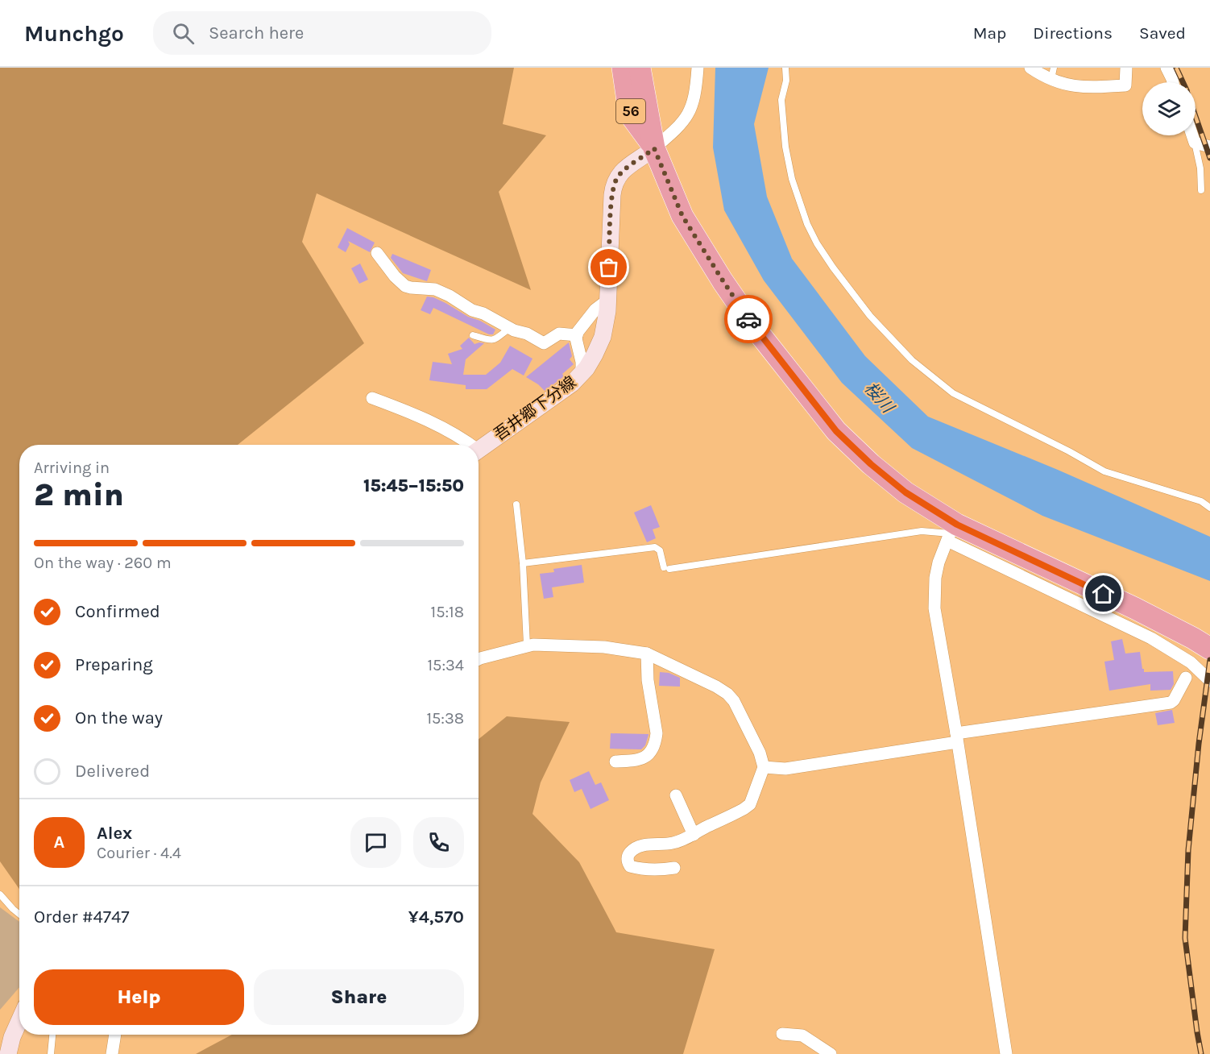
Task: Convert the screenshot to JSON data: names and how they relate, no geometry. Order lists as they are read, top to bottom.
{
  "streets": {
    "highway": ["56"],
    "main road": ["吾井郷下分線"]
  },
  "crossings": [
    ["56", "吾井郷下分線"]
  ],
  "water": ["桜川"],
  "page": {
    "header": "Munchgo",
    "search": "Search here",
    "nav": ["Map", "Directions", "Saved"],
    "heading": ["2 min", "Arriving in", "15:45–15:50"],
    "panel": [
      "Alex",
      "Courier · 4.4",
      "Order #4747",
      "¥4,570"
    ],
    "bar": "On the way · 260 m",
    "list": [
      ["Confirmed", "15:18"],
      ["Preparing", "15:34"],
      ["On the way", "15:38"],
      "Delivered"
    ],
    "round": "A",
    "buttons": ["Help", "Share"]
  }
}
